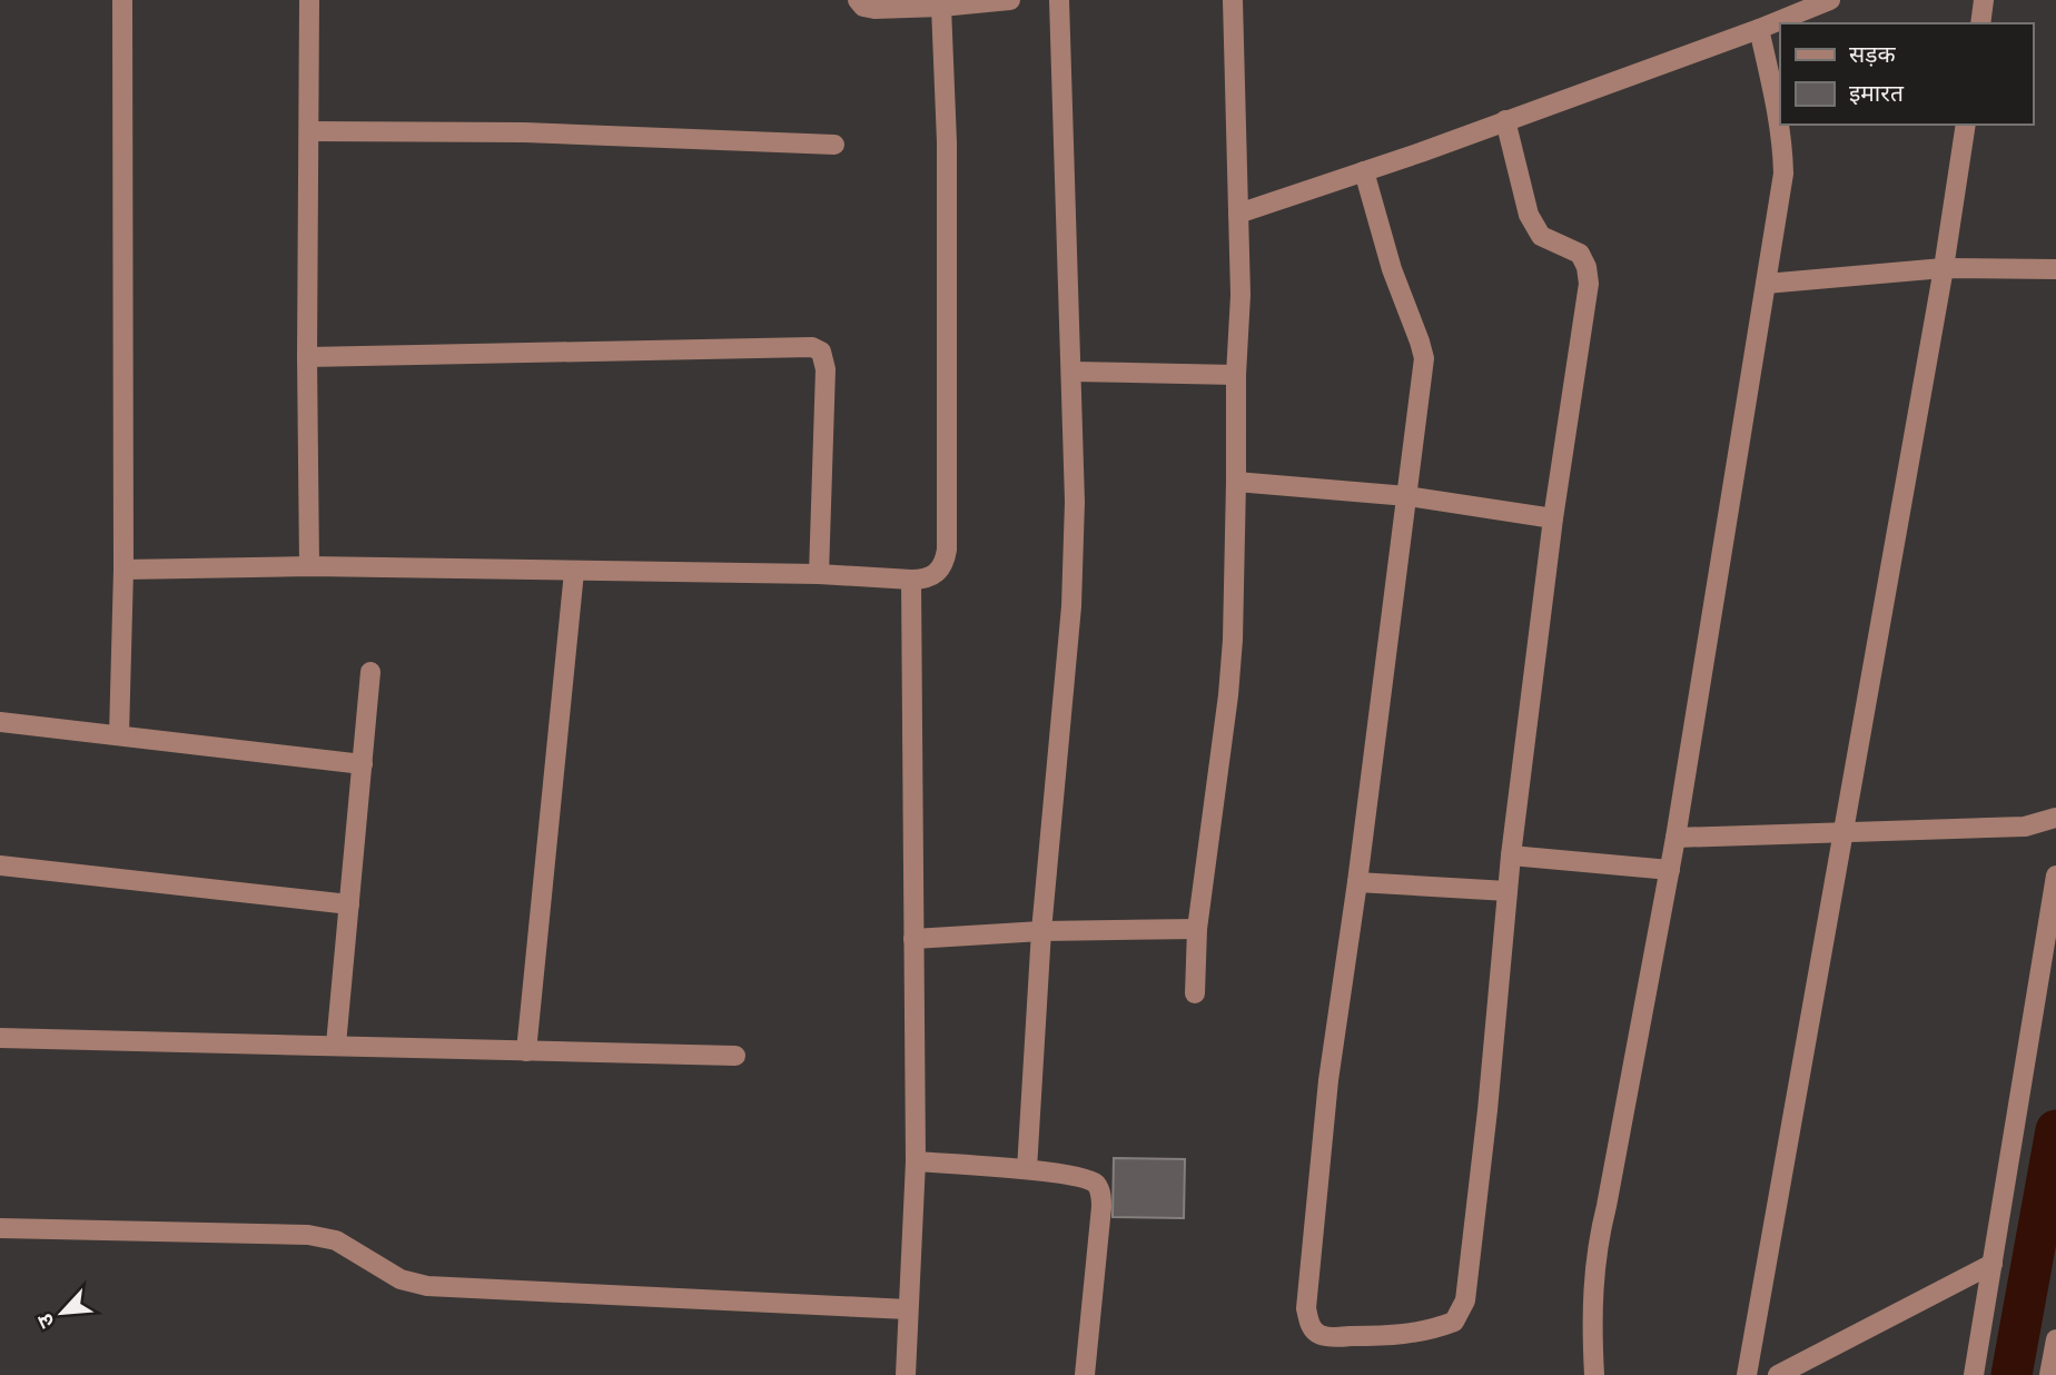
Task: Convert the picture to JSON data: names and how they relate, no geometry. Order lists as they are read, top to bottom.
{
  "legend": ["सड़क", "इमारत"],
  "north": "bottom left"
}
